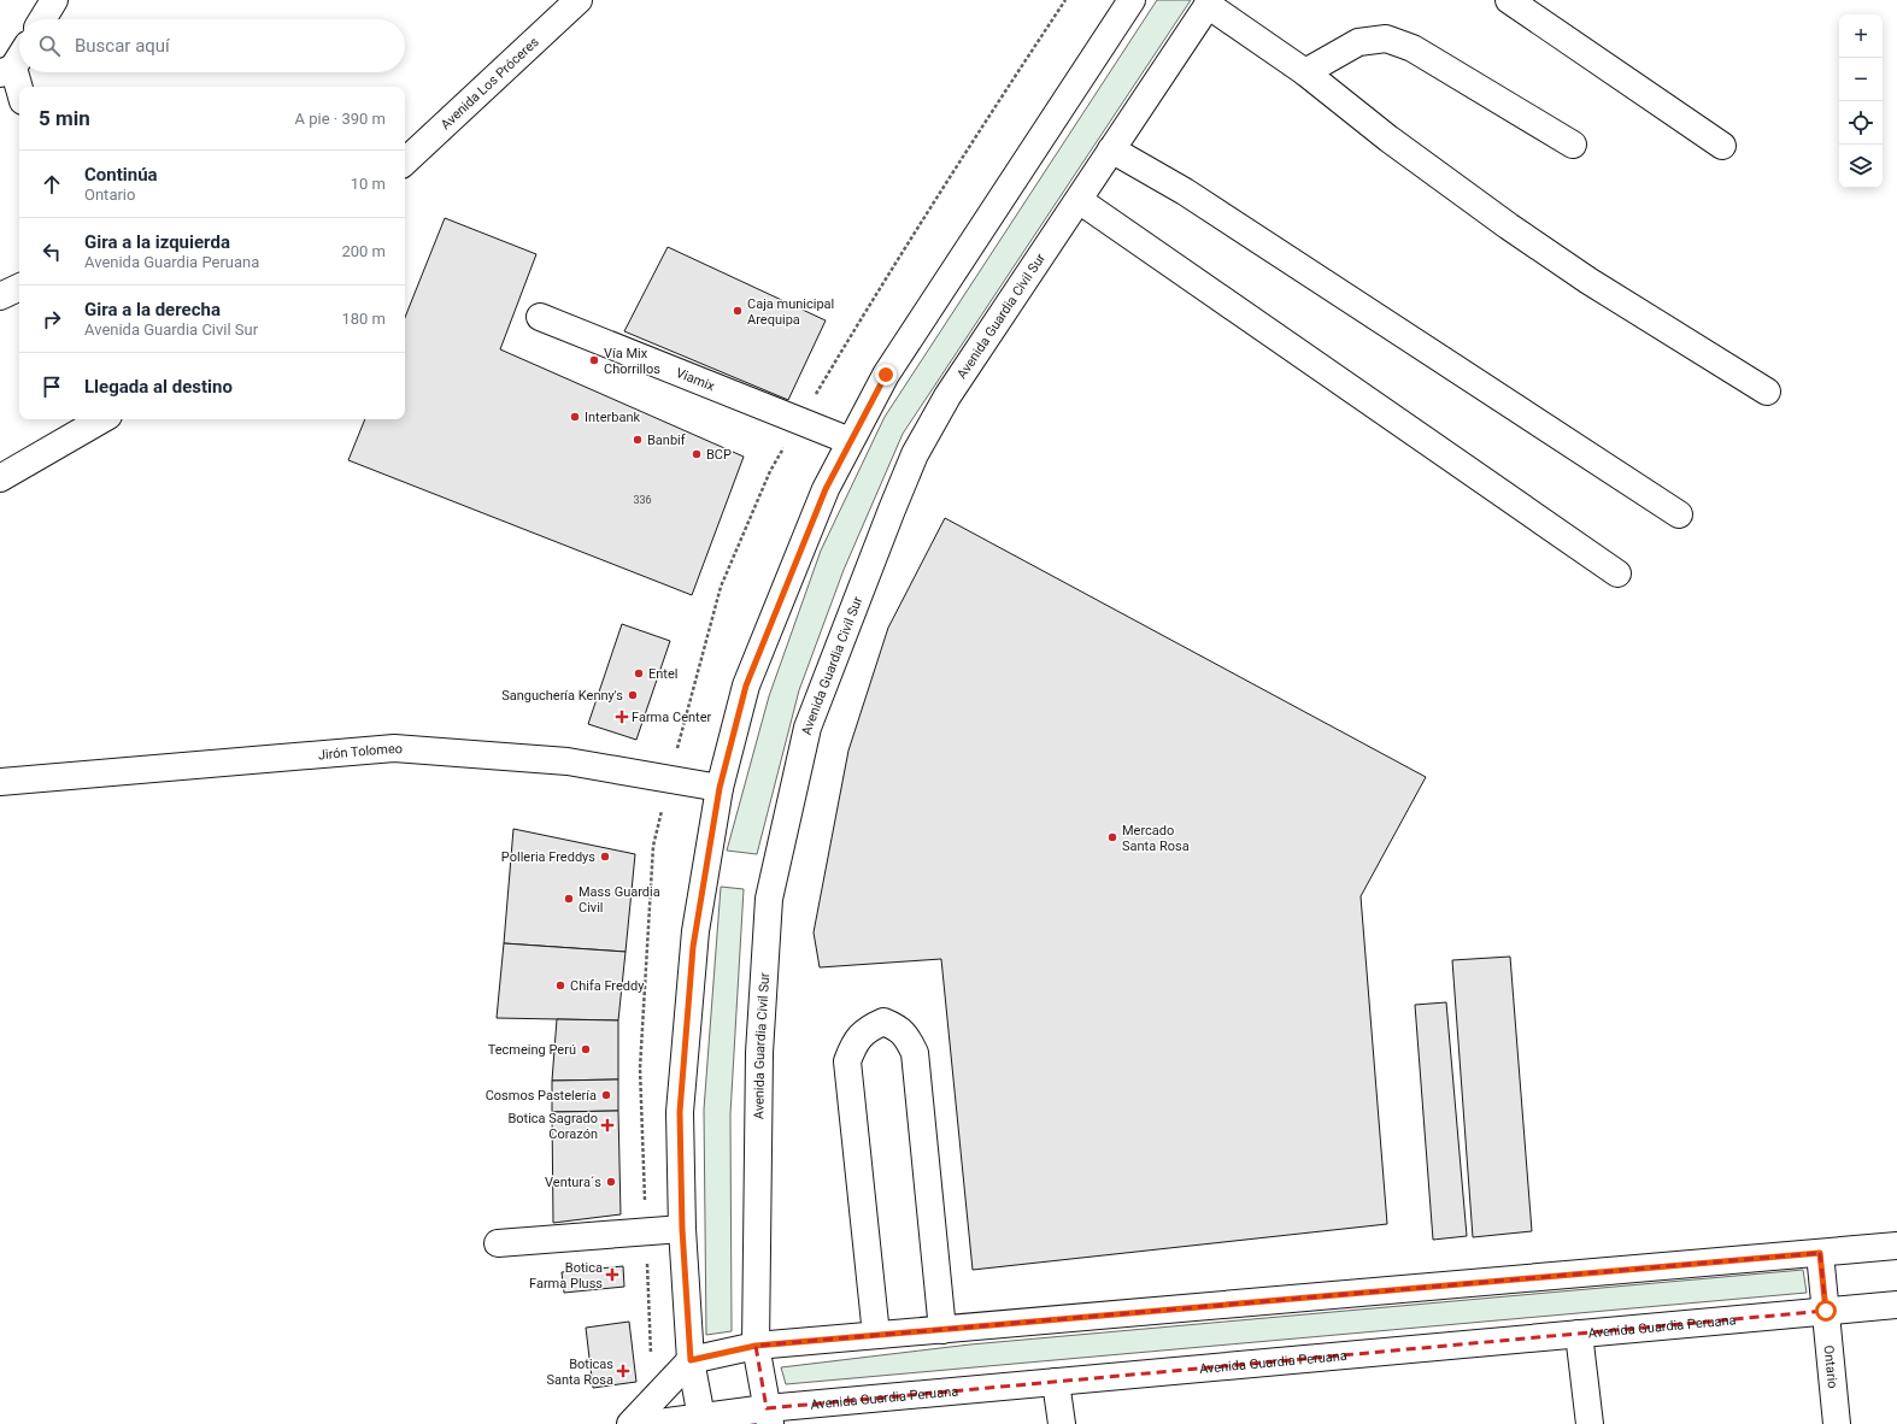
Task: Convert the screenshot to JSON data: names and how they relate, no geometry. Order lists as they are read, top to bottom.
{
  "streets": {
    "street": [
      "Avenida Los Próceres",
      "Avenida Guardia Civil Sur",
      "Viamix",
      "Jirón Tolomeo",
      "Avenida Guardia Peruana",
      "Ontario"
    ]
  },
  "crossings": [
    ["Avenida Guardia Civil Sur", "Avenida Guardia Peruana"],
    ["Avenida Guardia Peruana", "Ontario"]
  ],
  "places": {
    "other": [
      "Caja municipal Arequipa",
      "Vía Mix Chorrillos",
      "Interbank",
      "Banbif",
      "BCP",
      "Entel",
      "Sanguchería Kenny's",
      "Mercado Santa Rosa",
      "Polleria Freddys",
      "Mass Guardia Civil",
      "Chifa Freddy",
      "Tecmeing Perú",
      "Cosmos Pastelería",
      "Ventura´s"
    ],
    "health": [
      "Farma Center",
      "Botica Sagrado Corazón",
      "Botica Farma Pluss",
      "Boticas Santa Rosa"
    ]
  },
  "house_numbers": ["336"],
  "page": {
    "map_buttons": ["+", "−"],
    "search": "Buscar aquí",
    "heading": ["5 min", "A pie · 390 m"],
    "list": [
      ["Continúa", "Ontario", "10 m"],
      ["Gira a la izquierda", "Avenida Guardia Peruana", "200 m"],
      ["Gira a la derecha", "Avenida Guardia Civil Sur", "180 m"],
      "Llegada al destino"
    ]
  }
}
